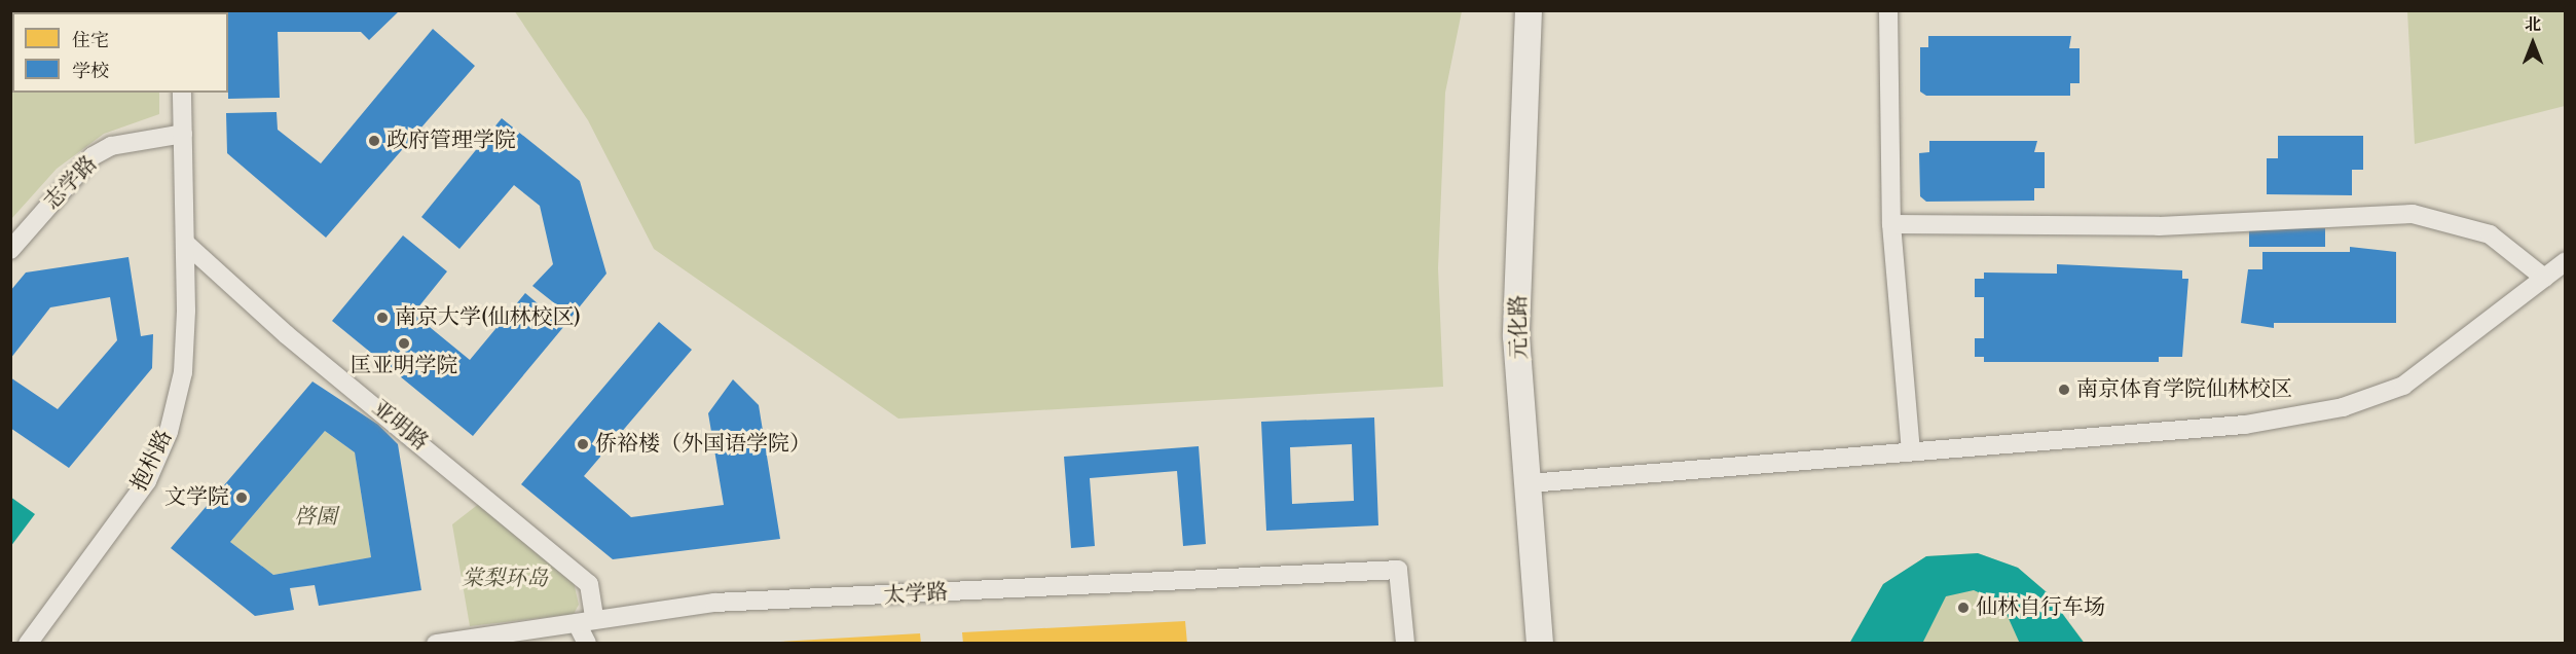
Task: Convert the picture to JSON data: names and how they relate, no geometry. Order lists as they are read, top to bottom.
{
  "streets": {
    "street": [
      "志学路",
      "元化路",
      "亚明路",
      "抱朴路",
      "太学路"
    ]
  },
  "crossings": [
    ["志学路", "抱朴路"],
    ["亚明路", "抱朴路"],
    ["亚明路", "太学路"]
  ],
  "parks": ["啓園", "棠梨环岛"],
  "places": [
    "政府管理学院",
    "南京大学(仙林校区)",
    "匡亚明学院",
    "南京体育学院仙林校区",
    "侨裕楼（外国语学院）",
    "文学院",
    "仙林自行车场"
  ],
  "legend": ["住宅", "学校"],
  "north": "top"
}
